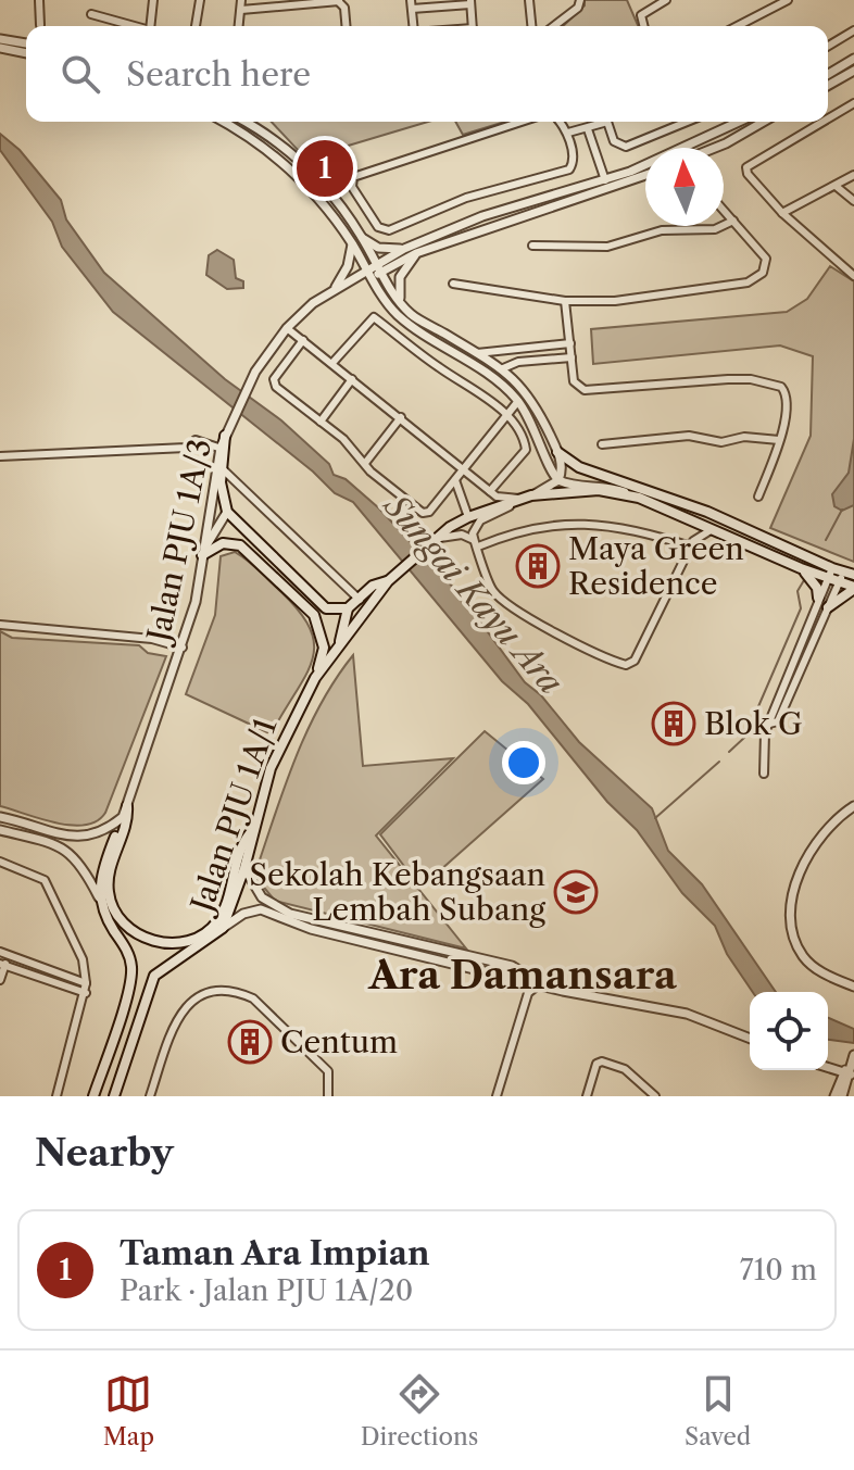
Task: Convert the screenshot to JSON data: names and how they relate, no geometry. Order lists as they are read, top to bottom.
{
  "streets": {
    "main road": ["Jalan PJU 1A/1"],
    "street": ["Jalan PJU 1A/3"]
  },
  "districts": ["Ara Damansara"],
  "water": ["Sungai Kayu Ara"],
  "places": {
    "building": ["Maya Green Residence", "Blok G", "Centum"],
    "school or university": ["Sekolah Kebangsaan Lembah Subang"]
  },
  "north": "top",
  "page": {
    "search": "Search here",
    "pins": "1",
    "heading": "Nearby",
    "list": [
      {
        "mark": "1",
        "name": "Taman Ara Impian",
        "note": "Park · Jalan PJU 1A/20",
        "value": "710 m"
      }
    ],
    "nav": ["Map", "Directions", "Saved"]
  }
}
